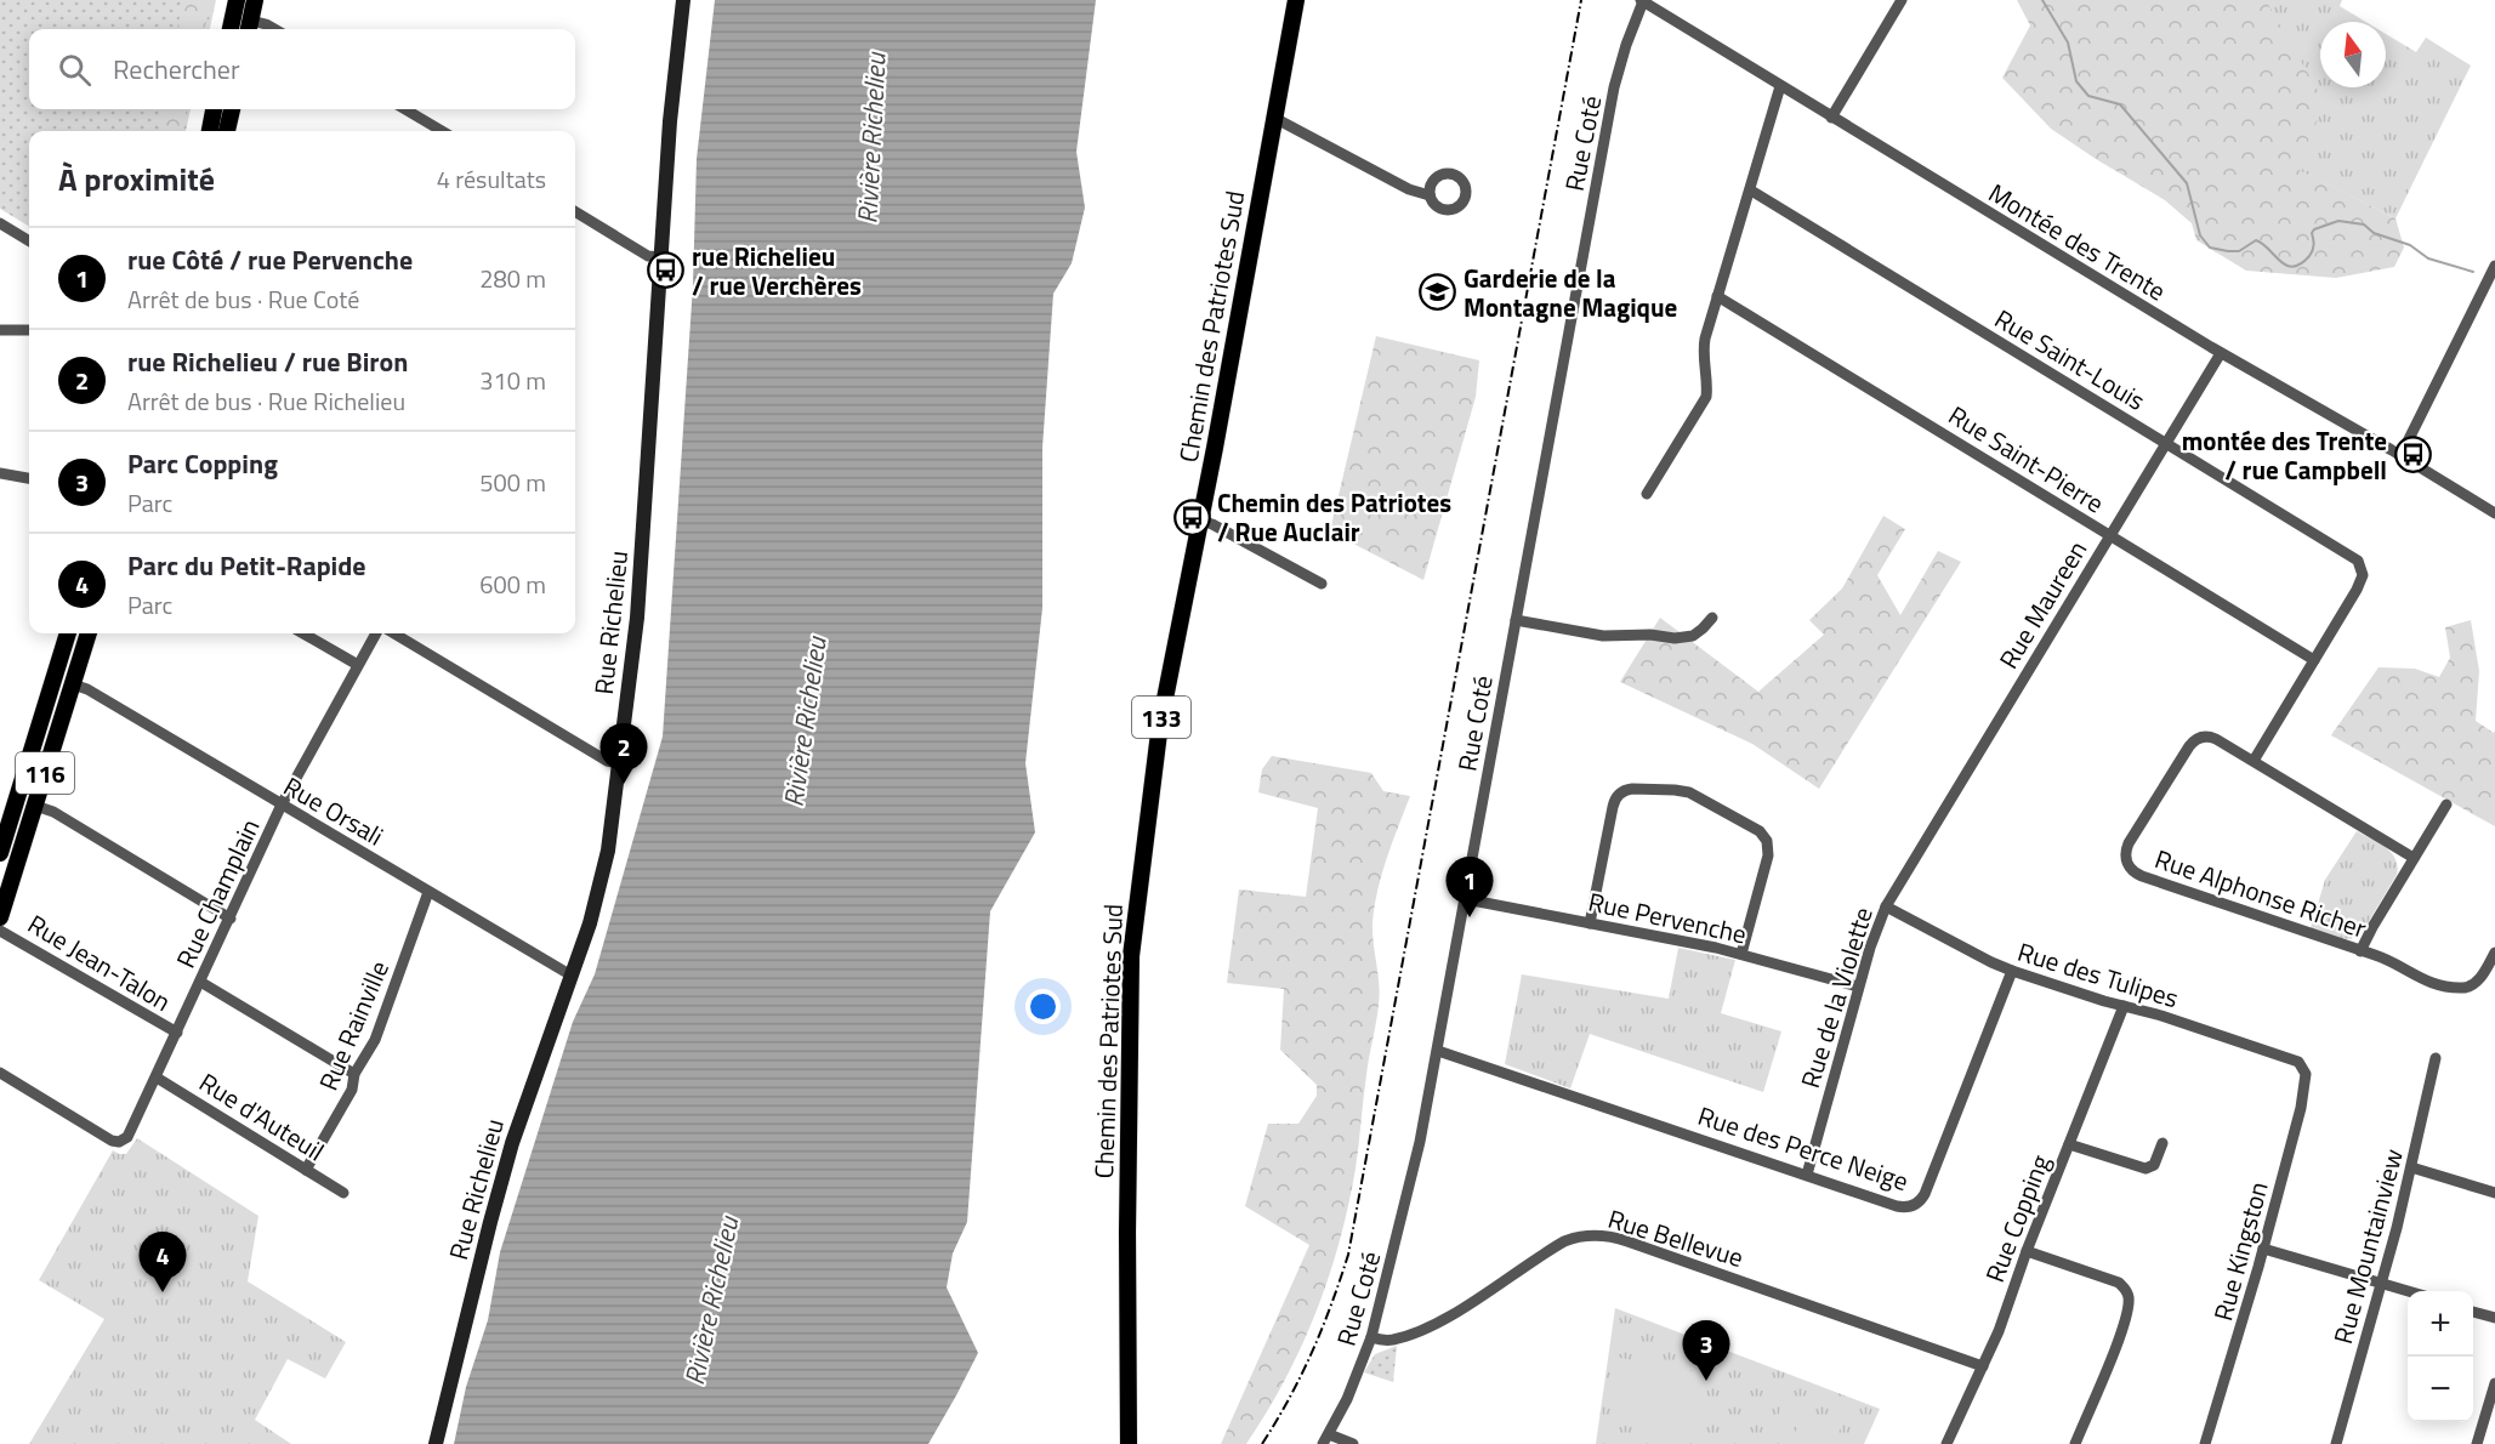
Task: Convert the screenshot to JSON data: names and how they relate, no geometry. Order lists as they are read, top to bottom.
{
  "streets": {
    "main road": [
      "Chemin des Patriotes Sud",
      "Rue Richelieu",
      "133",
      "116"
    ],
    "street": [
      "Rue Coté",
      "Montée des Trente",
      "Rue Saint-Louis",
      "Rue Saint-Pierre",
      "Rue Maureen",
      "Rue Orsali",
      "Rue Champlain",
      "Rue Alphonse Richer",
      "Rue Pervenche",
      "Rue Jean-Talon",
      "Rue des Tulipes",
      "Rue de la Violette",
      "Rue Rainville",
      "Rue d'Auteuil",
      "Rue des Perce Neige",
      "Rue Copping",
      "Rue Bellevue",
      "Rue Mountainview",
      "Rue Kingston"
    ]
  },
  "crossings": [
    ["Rue Coté", "Montée des Trente"],
    ["Rue Coté", "Rue Pervenche"],
    ["Rue Coté", "Rue des Perce Neige"],
    ["Rue Coté", "Rue Bellevue"],
    ["Montée des Trente", "Rue Maureen"],
    ["Rue Saint-Louis", "Rue Saint-Pierre"],
    ["Rue Saint-Louis", "Rue Maureen"],
    ["Rue Saint-Pierre", "Rue Maureen"],
    ["Rue Maureen", "Rue de la Violette"],
    ["Rue Richelieu", "Rue Orsali"],
    ["116", "Rue Orsali"],
    ["Rue Orsali", "Rue Champlain"],
    ["Rue Orsali", "Rue Rainville"],
    ["Rue Champlain", "Rue Jean-Talon"],
    ["Rue Champlain", "Rue d'Auteuil"],
    ["Rue Pervenche", "Rue de la Violette"],
    ["Rue des Tulipes", "Rue de la Violette"],
    ["Rue des Tulipes", "Rue des Perce Neige"],
    ["Rue des Tulipes", "Rue Copping"],
    ["Rue des Tulipes", "Rue Kingston"],
    ["Rue de la Violette", "Rue des Perce Neige"],
    ["Rue Rainville", "Rue d'Auteuil"],
    ["Rue Copping", "Rue Bellevue"]
  ],
  "water": ["Rivière Richelieu"],
  "places": {
    "bus stop": ["rue Richelieu / rue Verchères", "montée des Trente / rue Campbell", "Chemin des Patriotes / Rue Auclair"],
    "school or university": ["Garderie de la Montagne Magique"]
  },
  "north": "top",
  "page": {
    "search": "Rechercher",
    "heading": ["À proximité", "4 résultats"],
    "list": [
      {
        "mark": "1",
        "name": "rue Côté / rue Pervenche",
        "note": "Arrêt de bus · Rue Coté",
        "value": "280 m"
      },
      {
        "mark": "2",
        "name": "rue Richelieu / rue Biron",
        "note": "Arrêt de bus · Rue Richelieu",
        "value": "310 m"
      },
      {
        "mark": "3",
        "name": "Parc Copping",
        "note": "Parc",
        "value": "500 m"
      },
      {
        "mark": "4",
        "name": "Parc du Petit-Rapide",
        "note": "Parc",
        "value": "600 m"
      }
    ],
    "pins": [
      "2",
      "1",
      "4",
      "3"
    ],
    "map_buttons": ["+", "−"]
  }
}
